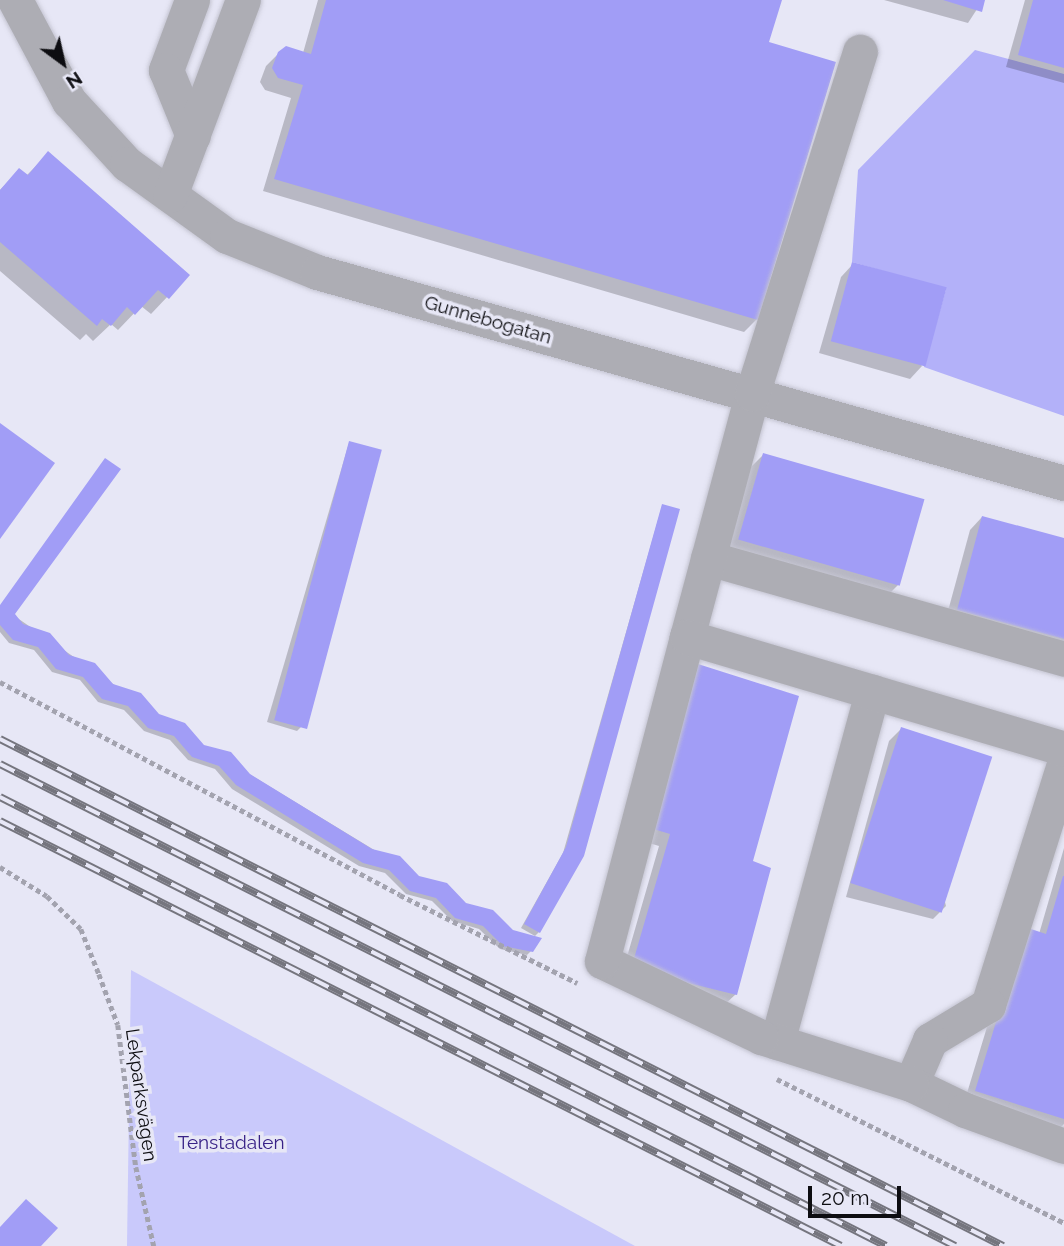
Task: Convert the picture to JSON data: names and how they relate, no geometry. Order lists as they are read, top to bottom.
{
  "streets": {
    "street": ["Gunnebogatan"],
    "path": ["Lekparksvägen"]
  },
  "parks": ["Tenstadalen"],
  "scale_bar": "20 m",
  "north": "bottom right"
}
